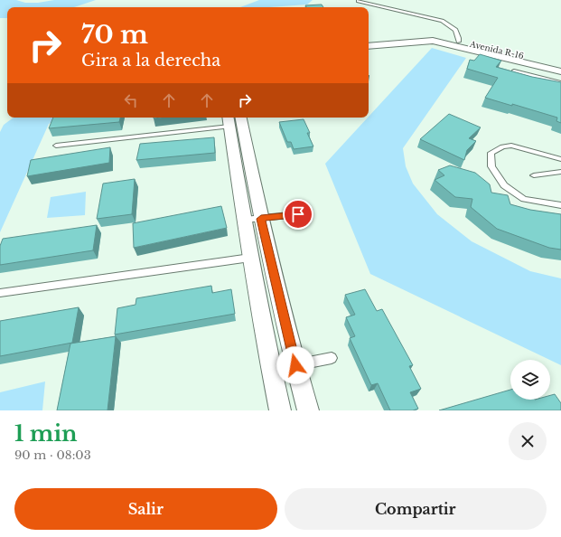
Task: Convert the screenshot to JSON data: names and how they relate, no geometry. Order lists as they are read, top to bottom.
{
  "streets": {
    "street": ["Avenida R-16"]
  },
  "page": {
    "turn": ["70 m", "Gira a la derecha"],
    "heading": ["1 min", "90 m · 08:03"],
    "buttons": ["Salir", "Compartir"]
  }
}
